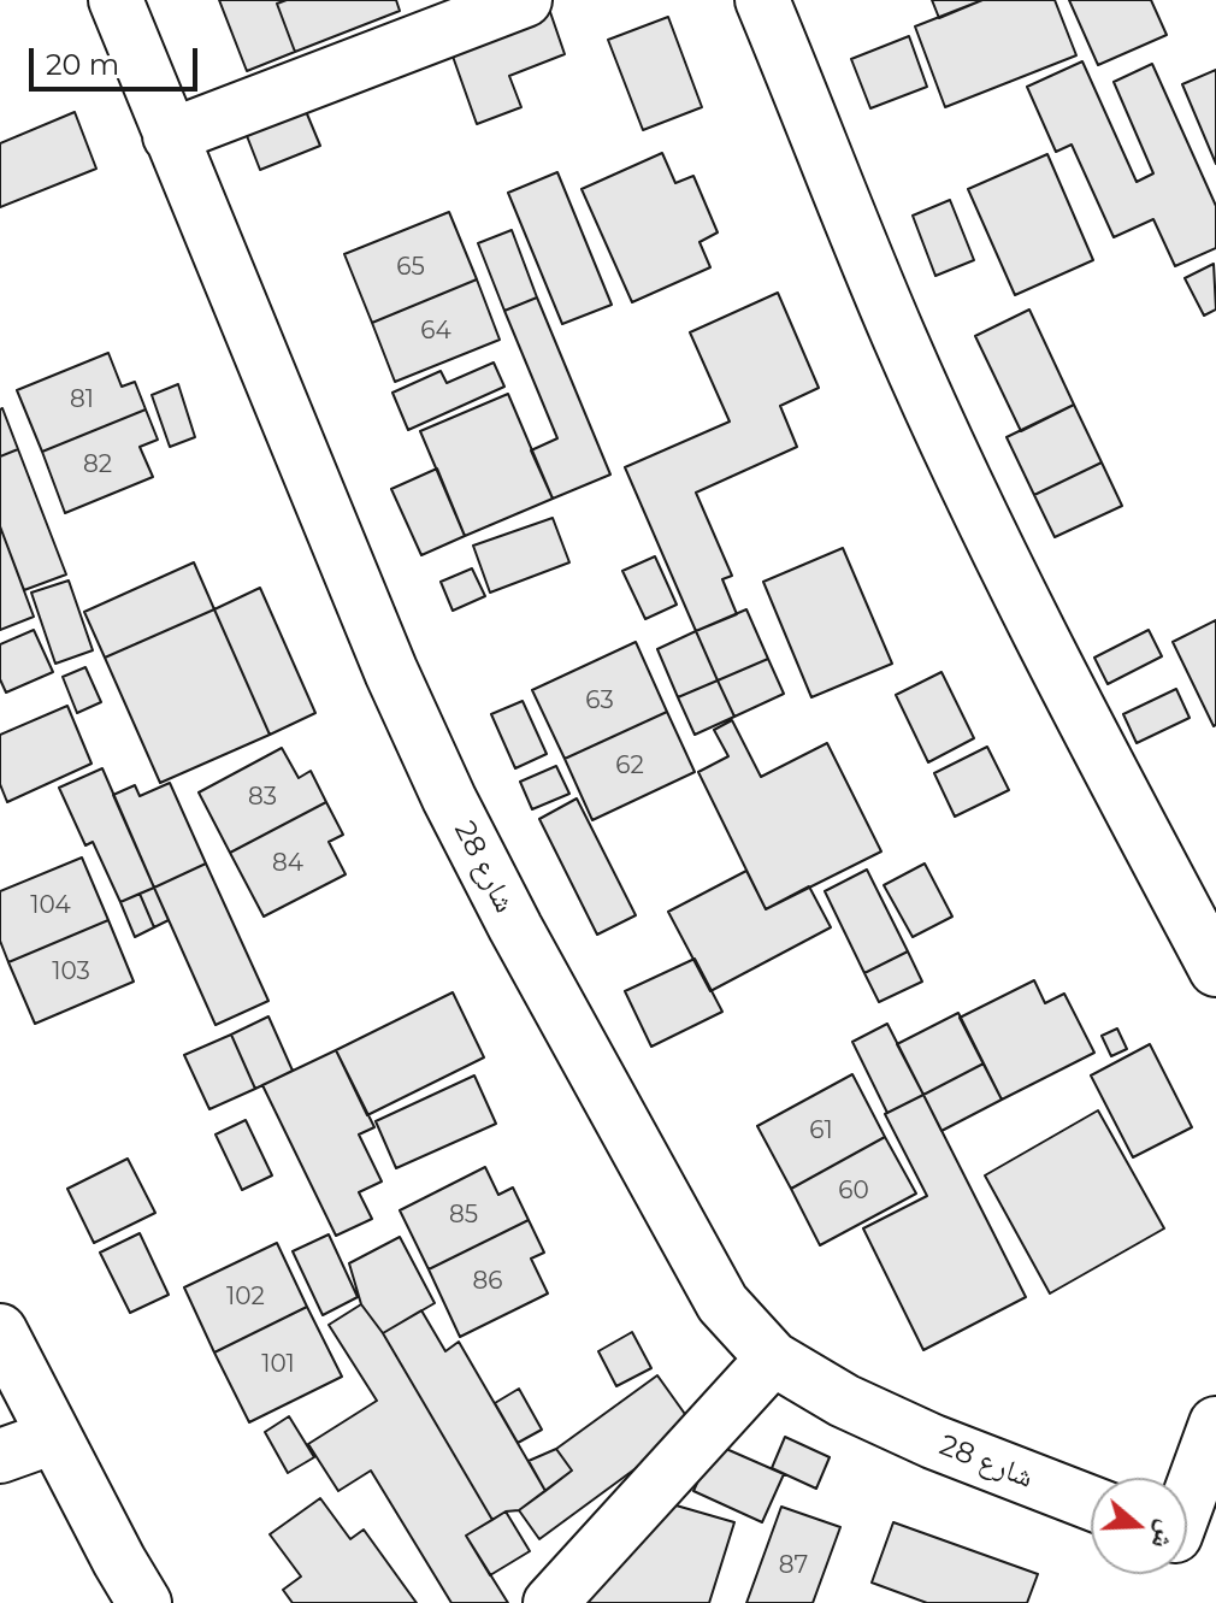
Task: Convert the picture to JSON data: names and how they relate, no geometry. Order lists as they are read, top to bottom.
{
  "streets": {
    "street": ["شارع 28"]
  },
  "house_numbers": [
    "65",
    "64",
    "81",
    "82",
    "63",
    "62",
    "83",
    "84",
    "104",
    "103",
    "61",
    "60",
    "85",
    "86",
    "102",
    "101",
    "87"
  ],
  "scale_bar": "20 m",
  "north": "right"
}
